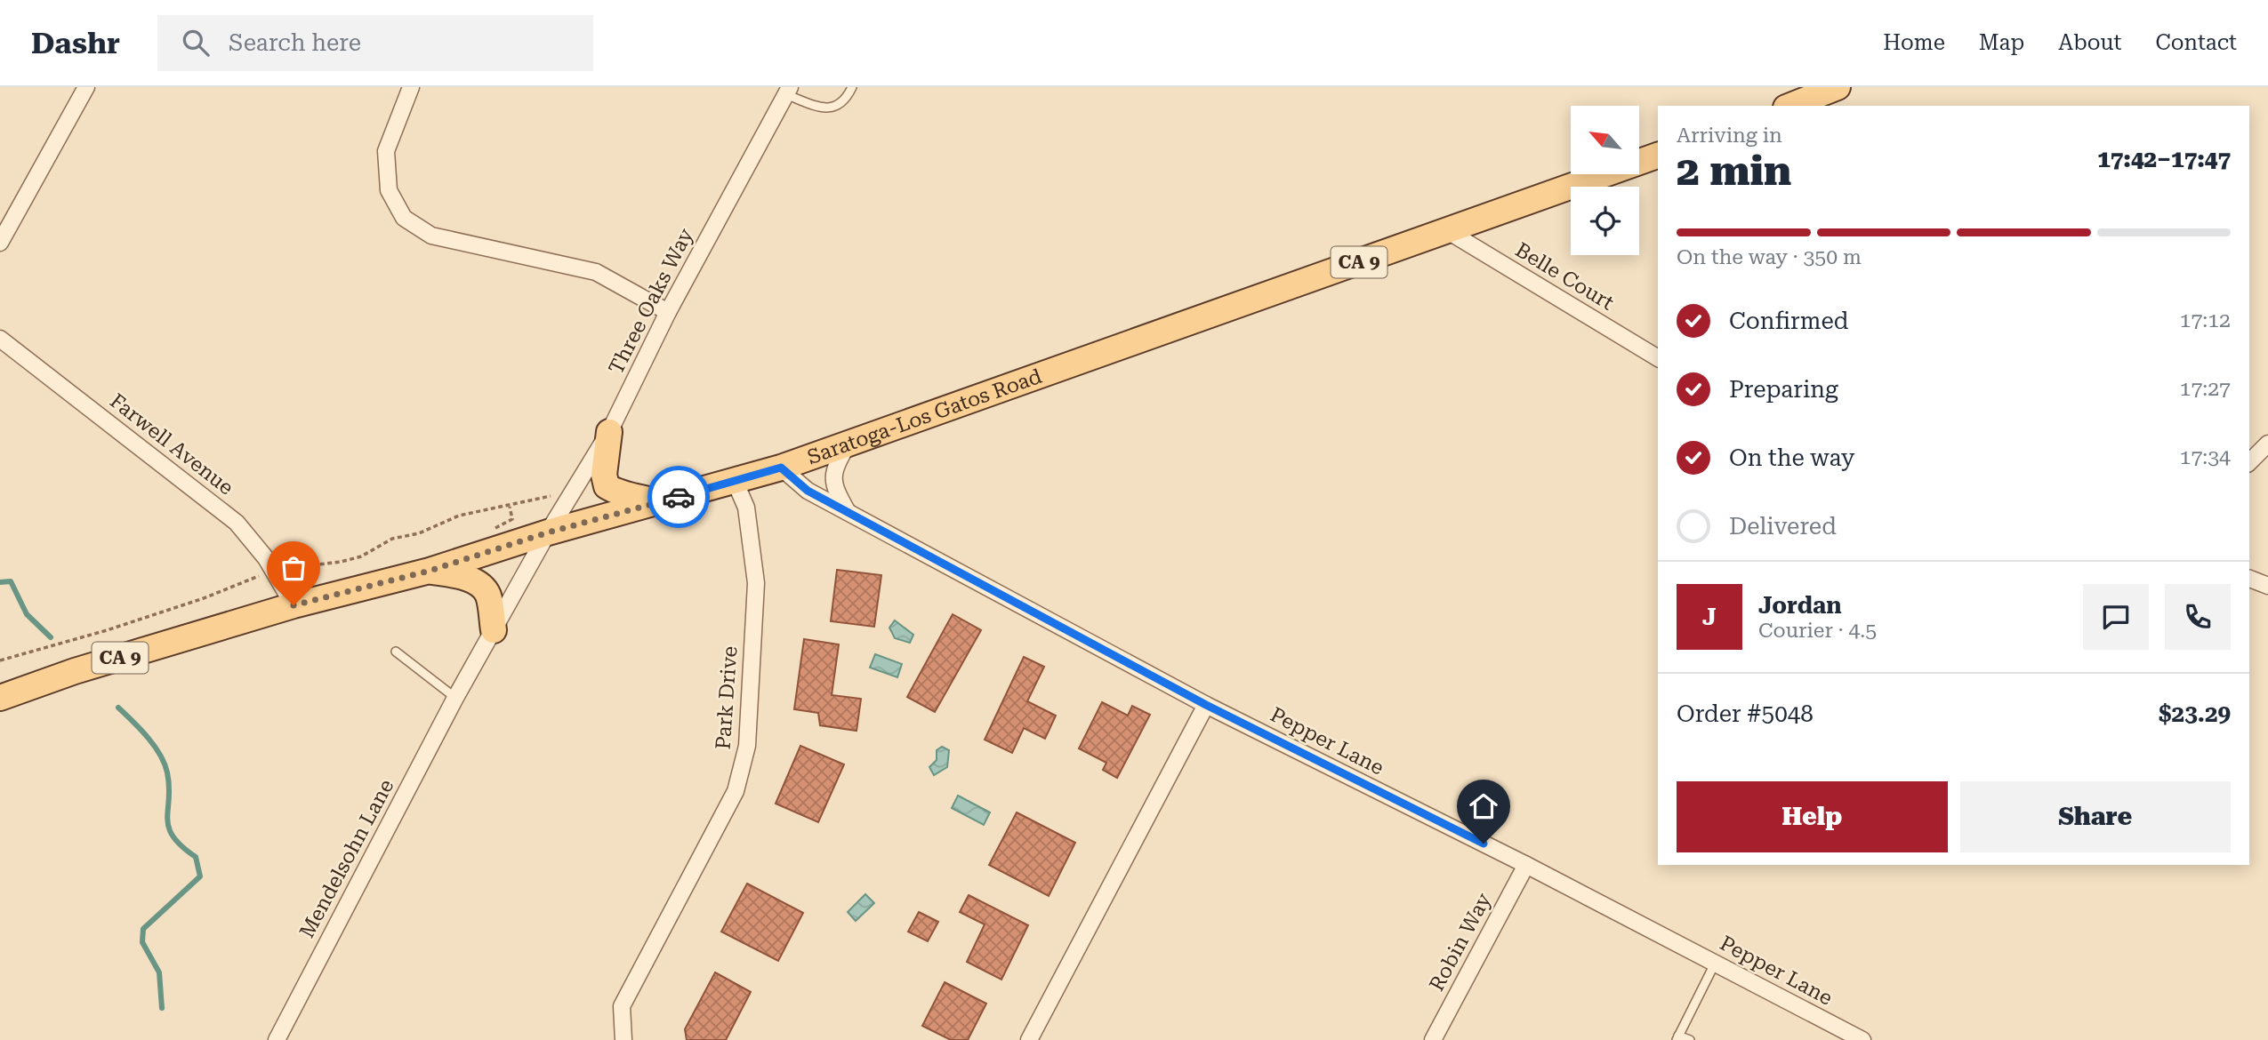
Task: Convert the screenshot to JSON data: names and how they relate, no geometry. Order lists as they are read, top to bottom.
{
  "streets": {
    "main road": ["CA 9", "Saratoga-Los Gatos Road"],
    "street": [
      "Belle Court",
      "Three Oaks Way",
      "Farwell Avenue",
      "Park Drive",
      "Pepper Lane",
      "Mendelsohn Lane",
      "Robin Way"
    ]
  },
  "crossings": [
    ["Belle Court", "Saratoga-Los Gatos Road"],
    ["Three Oaks Way", "Saratoga-Los Gatos Road"],
    ["Three Oaks Way", "Mendelsohn Lane"],
    ["Saratoga-Los Gatos Road", "Farwell Avenue"],
    ["Saratoga-Los Gatos Road", "Park Drive"],
    ["Saratoga-Los Gatos Road", "Pepper Lane"],
    ["Saratoga-Los Gatos Road", "Mendelsohn Lane"],
    ["Pepper Lane", "Robin Way"]
  ],
  "north": "top left",
  "page": {
    "header": "Dashr",
    "search": "Search here",
    "nav": [
      "Home",
      "Map",
      "About",
      "Contact"
    ],
    "heading": ["2 min", "Arriving in", "17:42–17:47"],
    "panel": [
      "Jordan",
      "Courier · 4.5",
      "Order #5048",
      "$23.29"
    ],
    "bar": "On the way · 350 m",
    "list": [
      ["Confirmed", "17:12"],
      ["Preparing", "17:27"],
      ["On the way", "17:34"],
      "Delivered"
    ],
    "round": "J",
    "buttons": ["Help", "Share"]
  }
}
